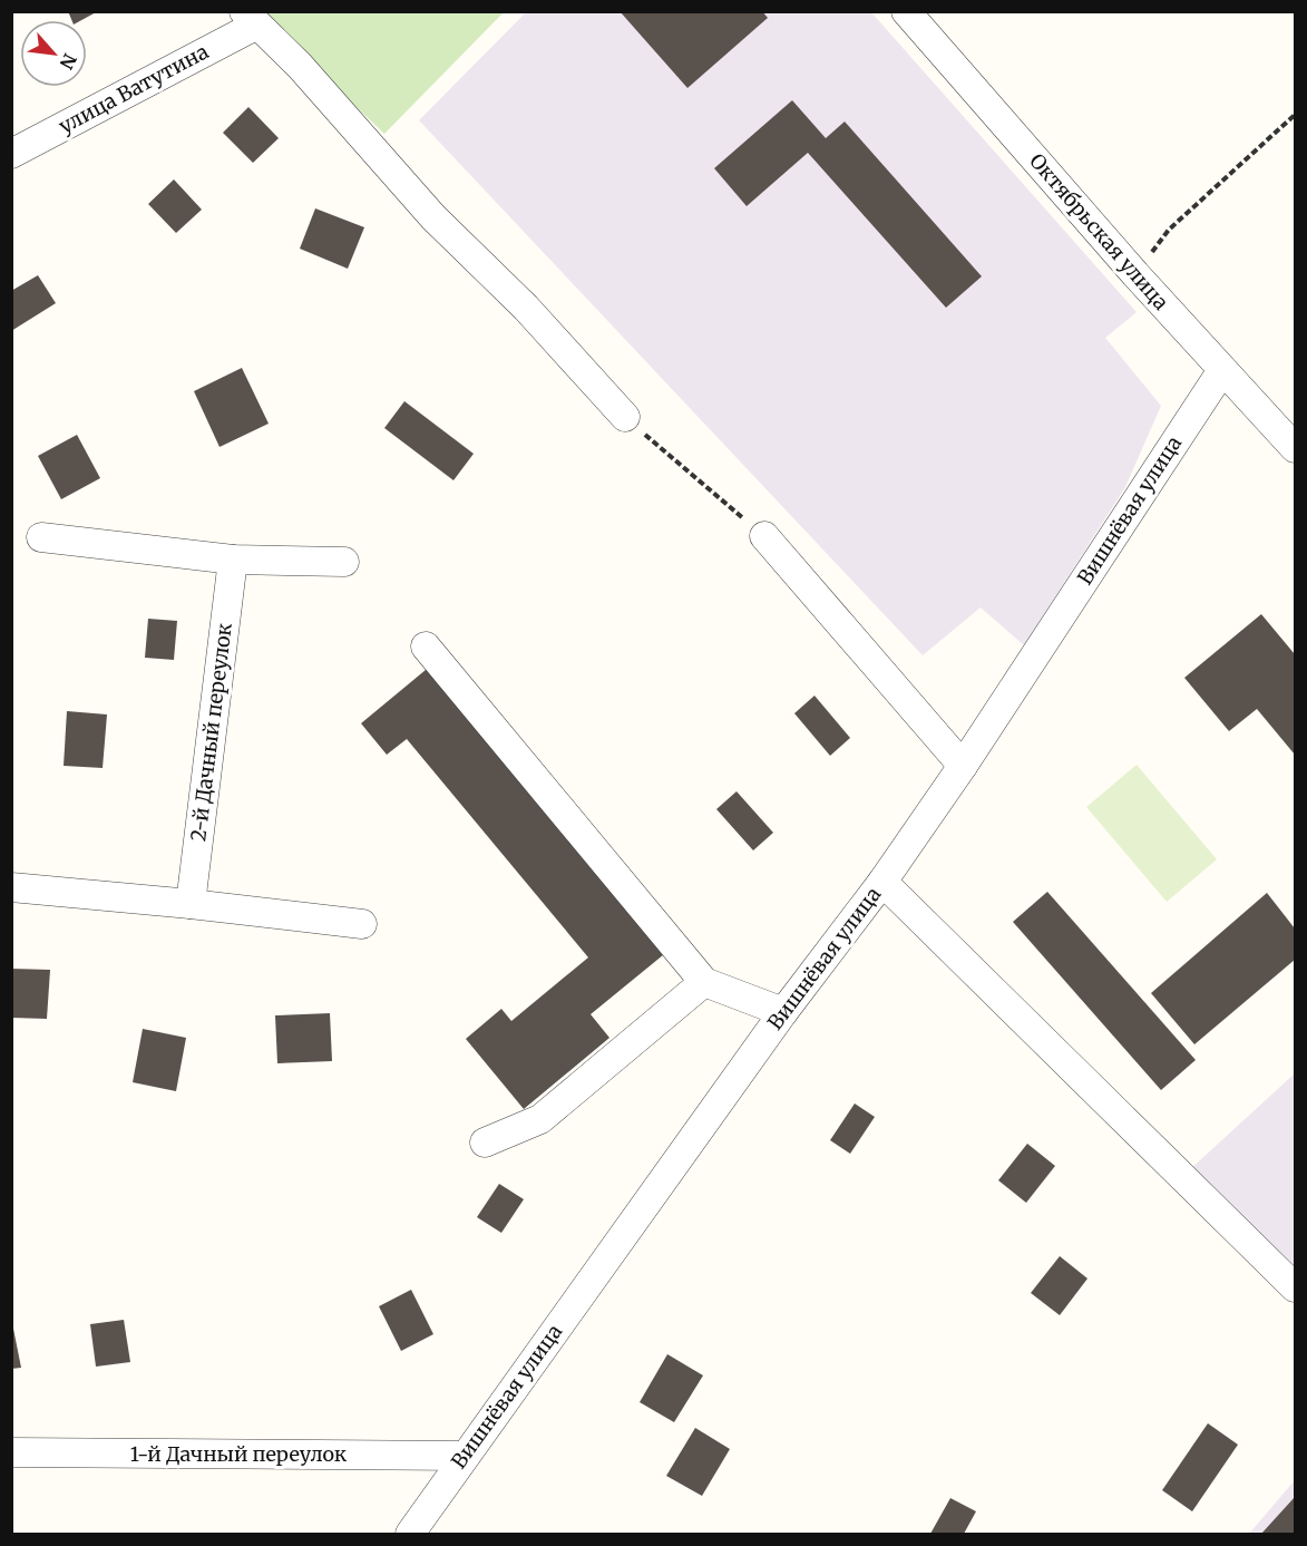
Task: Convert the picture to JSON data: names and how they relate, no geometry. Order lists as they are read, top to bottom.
{
  "streets": {
    "street": [
      "улица Ватутина",
      "Октябрьская улица",
      "Вишнёвая улица",
      "2-й Дачный переулок",
      "1-й Дачный переулок"
    ]
  },
  "crossings": [
    ["Октябрьская улица", "Вишнёвая улица"],
    ["Вишнёвая улица", "1-й Дачный переулок"]
  ],
  "north": "bottom right"
}
